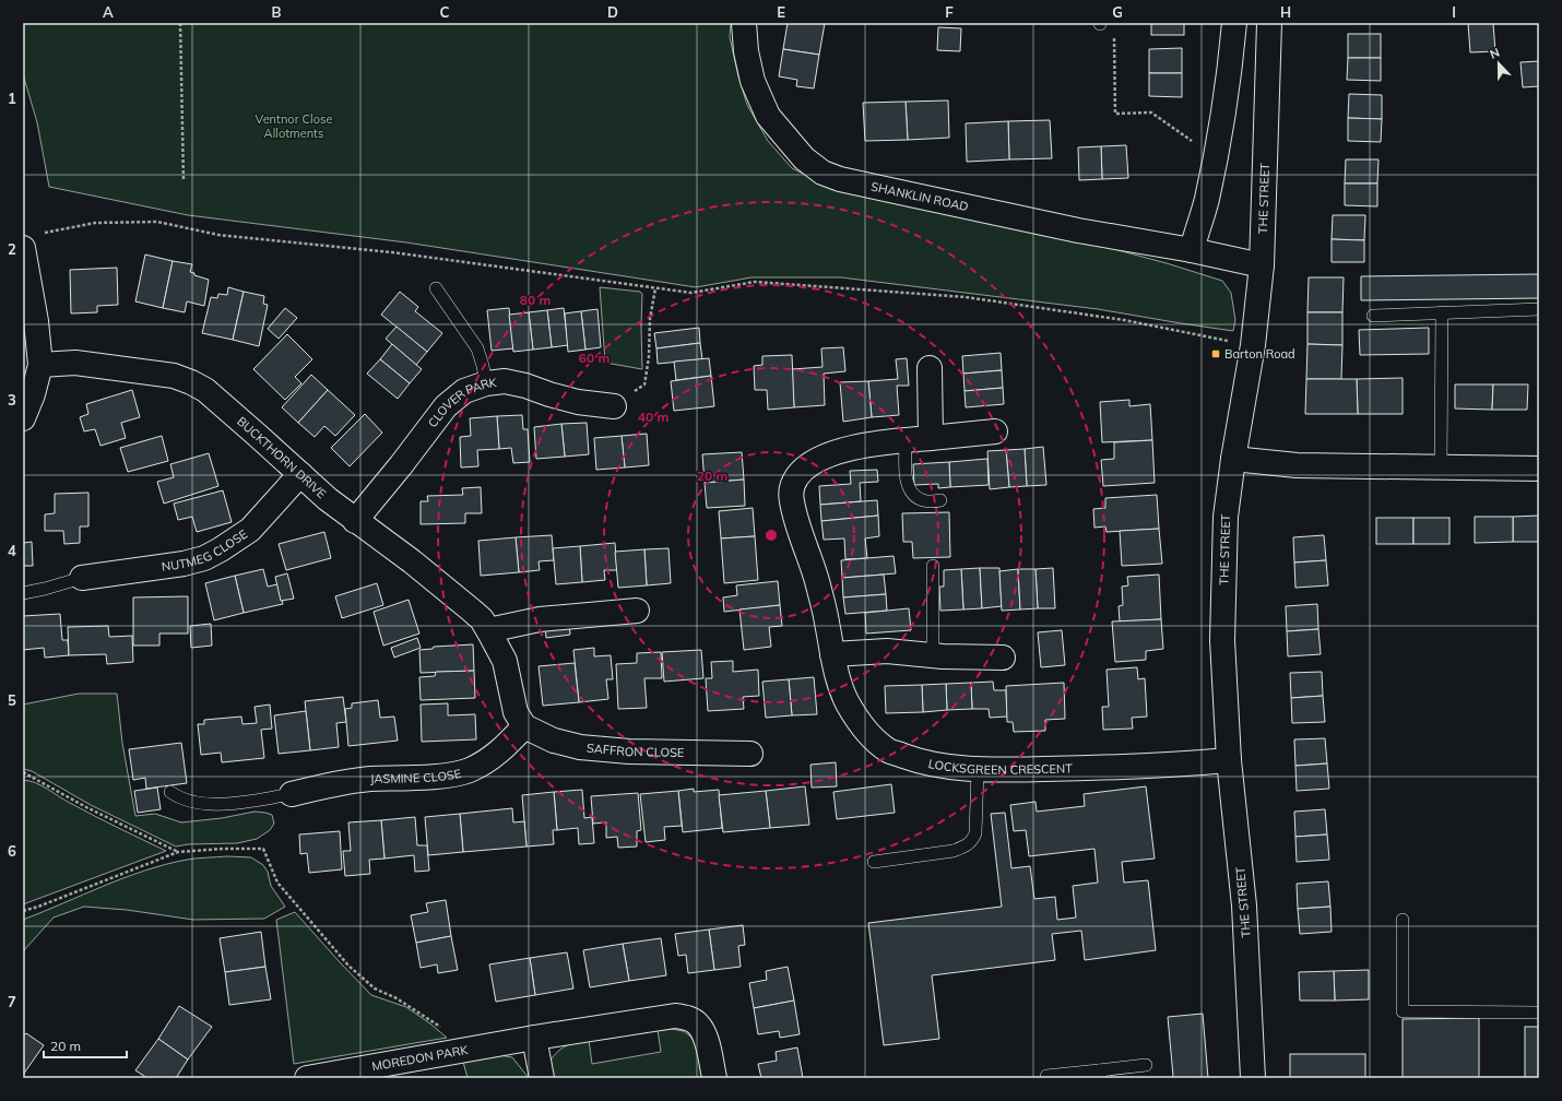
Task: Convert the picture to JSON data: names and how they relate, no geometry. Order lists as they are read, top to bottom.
{
  "streets": {
    "street": [
      "SHANKLIN ROAD",
      "THE STREET",
      "CLOVER PARK",
      "BUCKTHORN DRIVE",
      "NUTMEG CLOSE",
      "SAFFRON CLOSE",
      "LOCKSGREEN CRESCENT",
      "JASMINE CLOSE",
      "MOREDON PARK"
    ]
  },
  "crossings": [
    ["SHANKLIN ROAD", "THE STREET"],
    ["THE STREET", "LOCKSGREEN CRESCENT"],
    ["CLOVER PARK", "BUCKTHORN DRIVE"],
    ["BUCKTHORN DRIVE", "NUTMEG CLOSE"],
    ["BUCKTHORN DRIVE", "SAFFRON CLOSE"],
    ["BUCKTHORN DRIVE", "JASMINE CLOSE"],
    ["SAFFRON CLOSE", "JASMINE CLOSE"]
  ],
  "parks": ["Ventnor Close Allotments"],
  "places": {
    "transit": ["Barton Road"]
  },
  "scale_bar": "20 m",
  "north": "top",
  "grid": {
    "columns": [
      "A",
      "B",
      "C",
      "D",
      "E",
      "F",
      "G",
      "H",
      "I"
    ],
    "rows": [
      "1",
      "2",
      "3",
      "4",
      "5",
      "6",
      "7"
    ]
  },
  "rings": [
    "80 m",
    "60 m",
    "40 m",
    "20 m"
  ]
}
